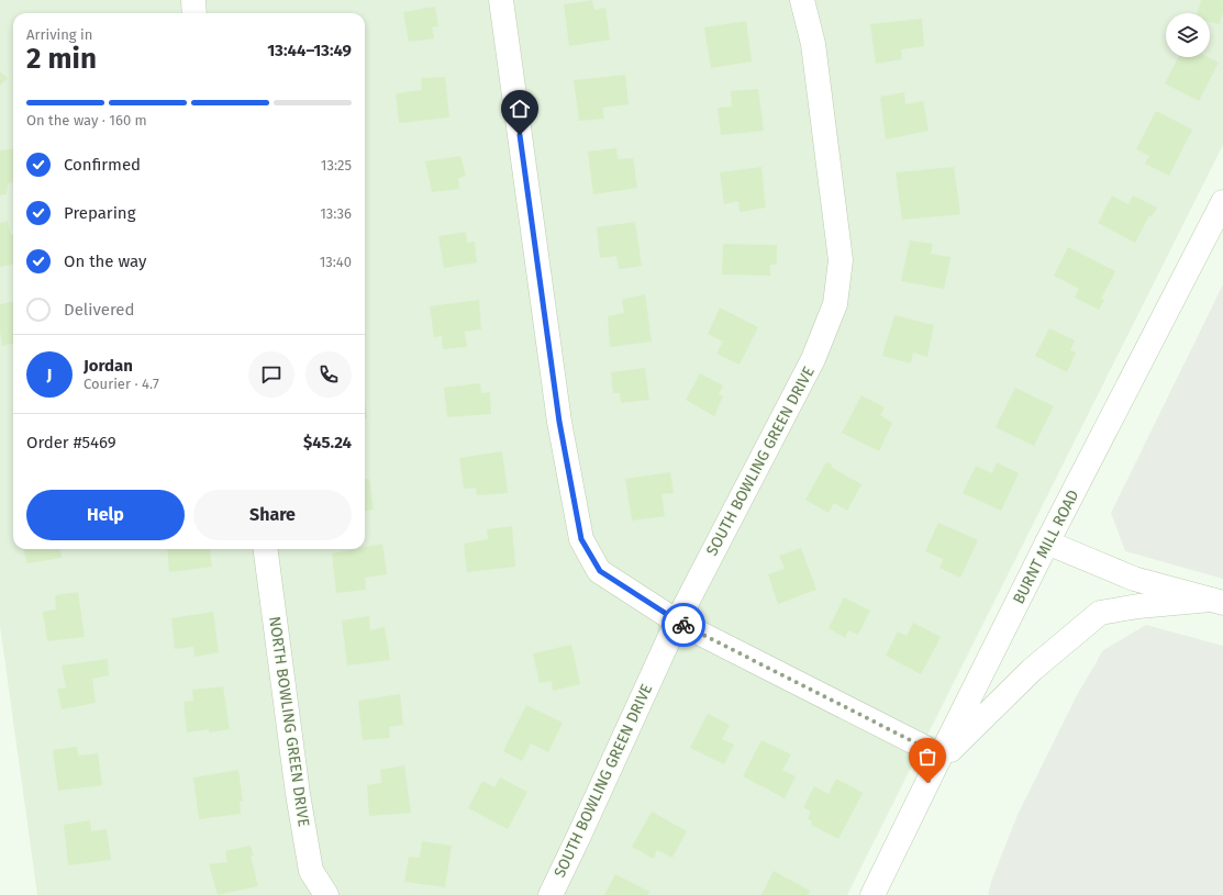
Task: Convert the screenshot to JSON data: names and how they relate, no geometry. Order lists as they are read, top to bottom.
{
  "streets": {
    "street": ["SOUTH BOWLING GREEN DRIVE", "BURNT MILL ROAD", "NORTH BOWLING GREEN DRIVE"]
  },
  "page": {
    "heading": ["2 min", "Arriving in", "13:44–13:49"],
    "panel": [
      "Jordan",
      "Courier · 4.7",
      "Order #5469",
      "$45.24"
    ],
    "bar": "On the way · 160 m",
    "list": [
      ["Confirmed", "13:25"],
      ["Preparing", "13:36"],
      ["On the way", "13:40"],
      "Delivered"
    ],
    "round": "J",
    "buttons": ["Help", "Share"]
  }
}
